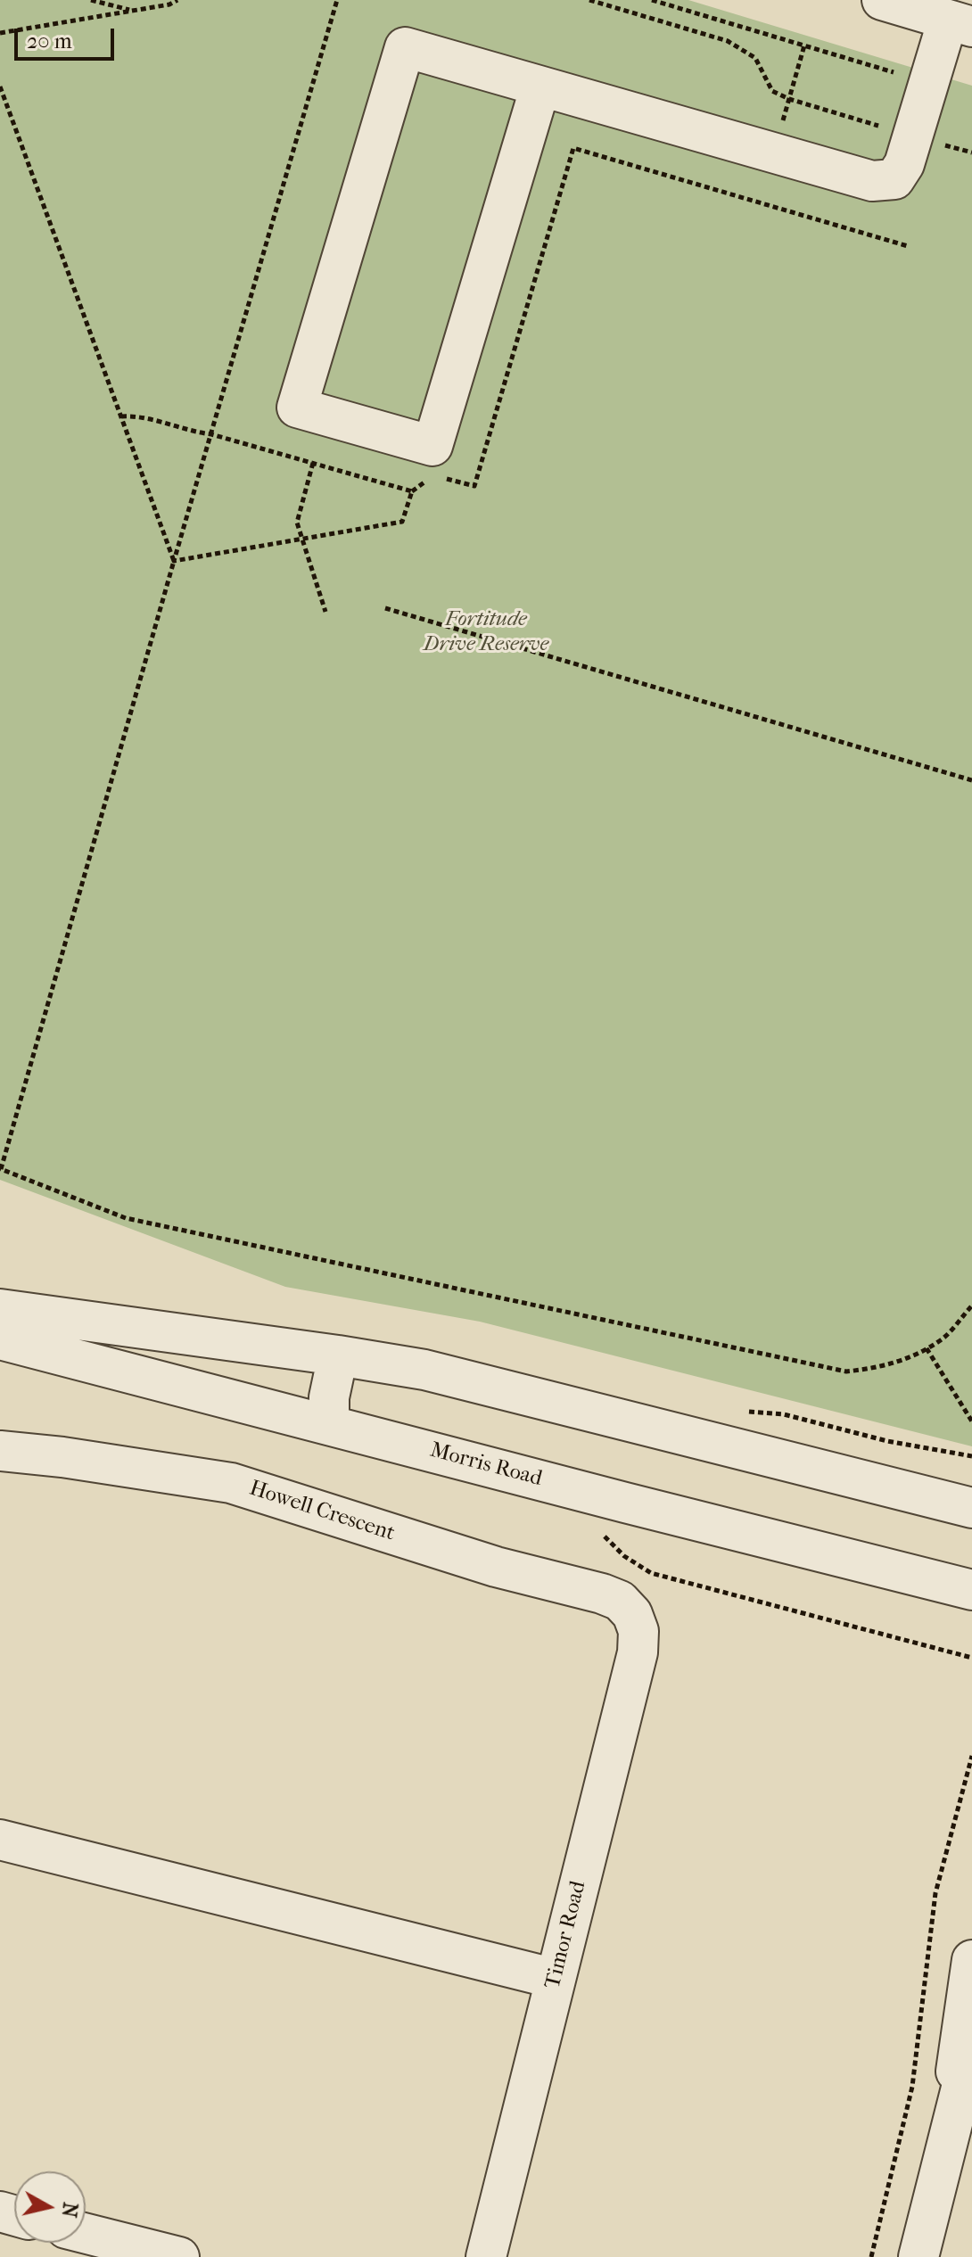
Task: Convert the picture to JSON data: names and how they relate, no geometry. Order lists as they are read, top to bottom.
{
  "streets": {
    "street": ["Morris Road", "Howell Crescent", "Timor Road"]
  },
  "crossings": [
    ["Howell Crescent", "Timor Road"]
  ],
  "parks": ["Fortitude Drive Reserve"],
  "scale_bar": "20 m",
  "north": "right"
}
